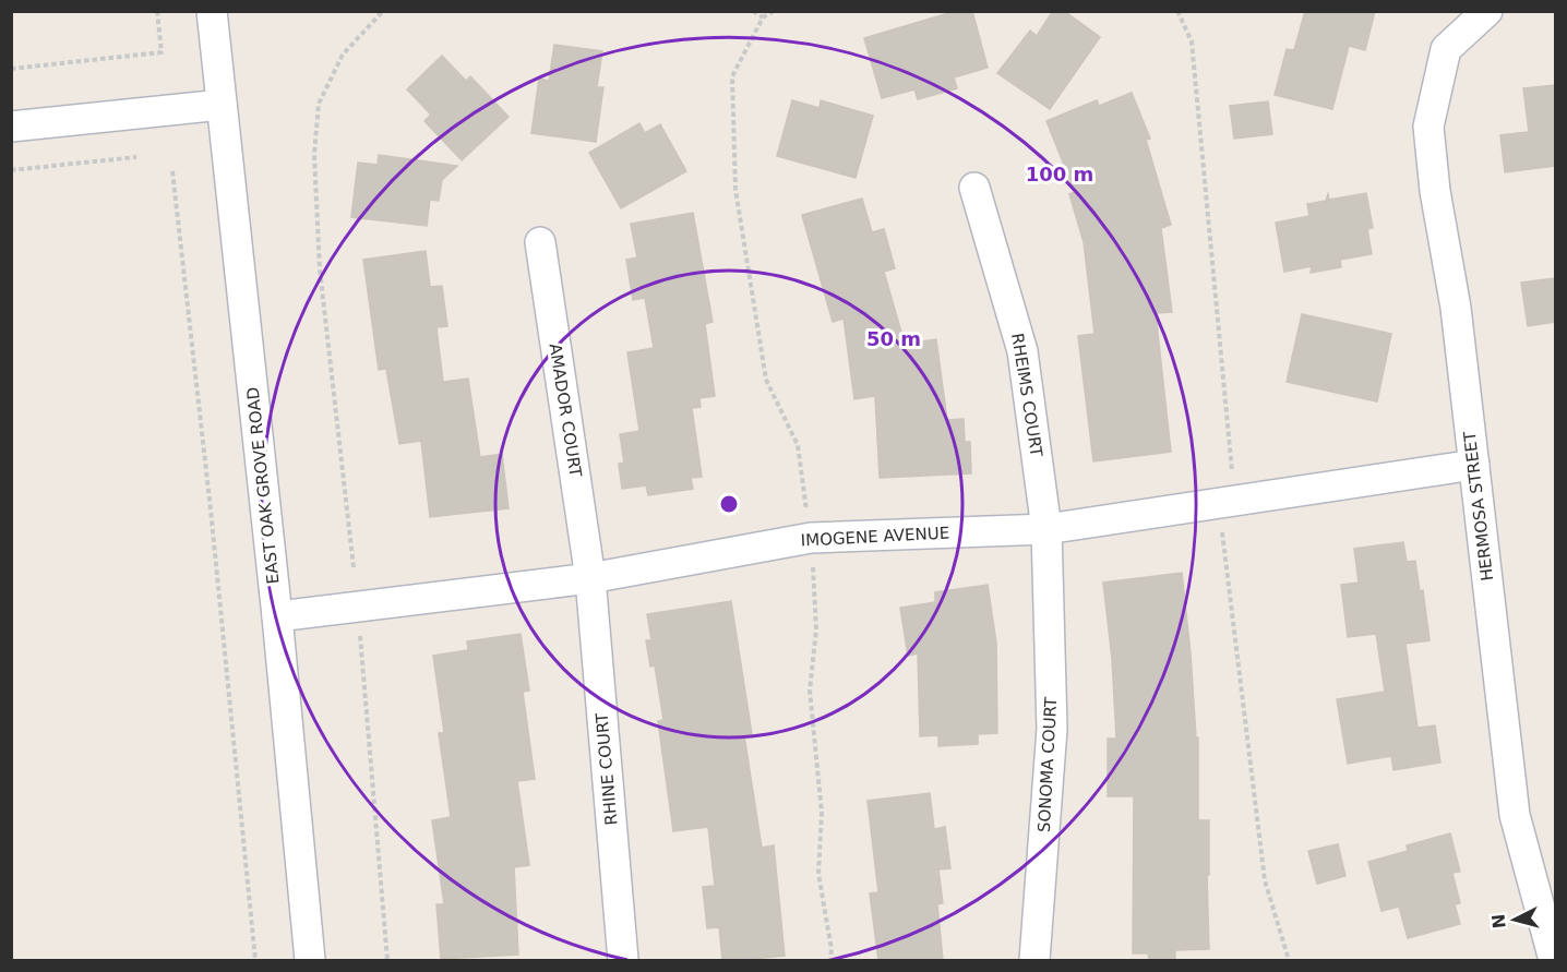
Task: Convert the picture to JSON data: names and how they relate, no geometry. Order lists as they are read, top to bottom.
{
  "streets": {
    "street": [
      "RHEIMS COURT",
      "AMADOR COURT",
      "EAST OAK GROVE ROAD",
      "HERMOSA STREET",
      "IMOGENE AVENUE",
      "SONOMA COURT",
      "RHINE COURT"
    ]
  },
  "crossings": [
    ["RHEIMS COURT", "IMOGENE AVENUE"],
    ["RHEIMS COURT", "SONOMA COURT"],
    ["AMADOR COURT", "IMOGENE AVENUE"],
    ["AMADOR COURT", "RHINE COURT"],
    ["EAST OAK GROVE ROAD", "IMOGENE AVENUE"],
    ["HERMOSA STREET", "IMOGENE AVENUE"],
    ["IMOGENE AVENUE", "SONOMA COURT"],
    ["IMOGENE AVENUE", "RHINE COURT"]
  ],
  "north": "left",
  "rings": ["100 m", "50 m"]
}
